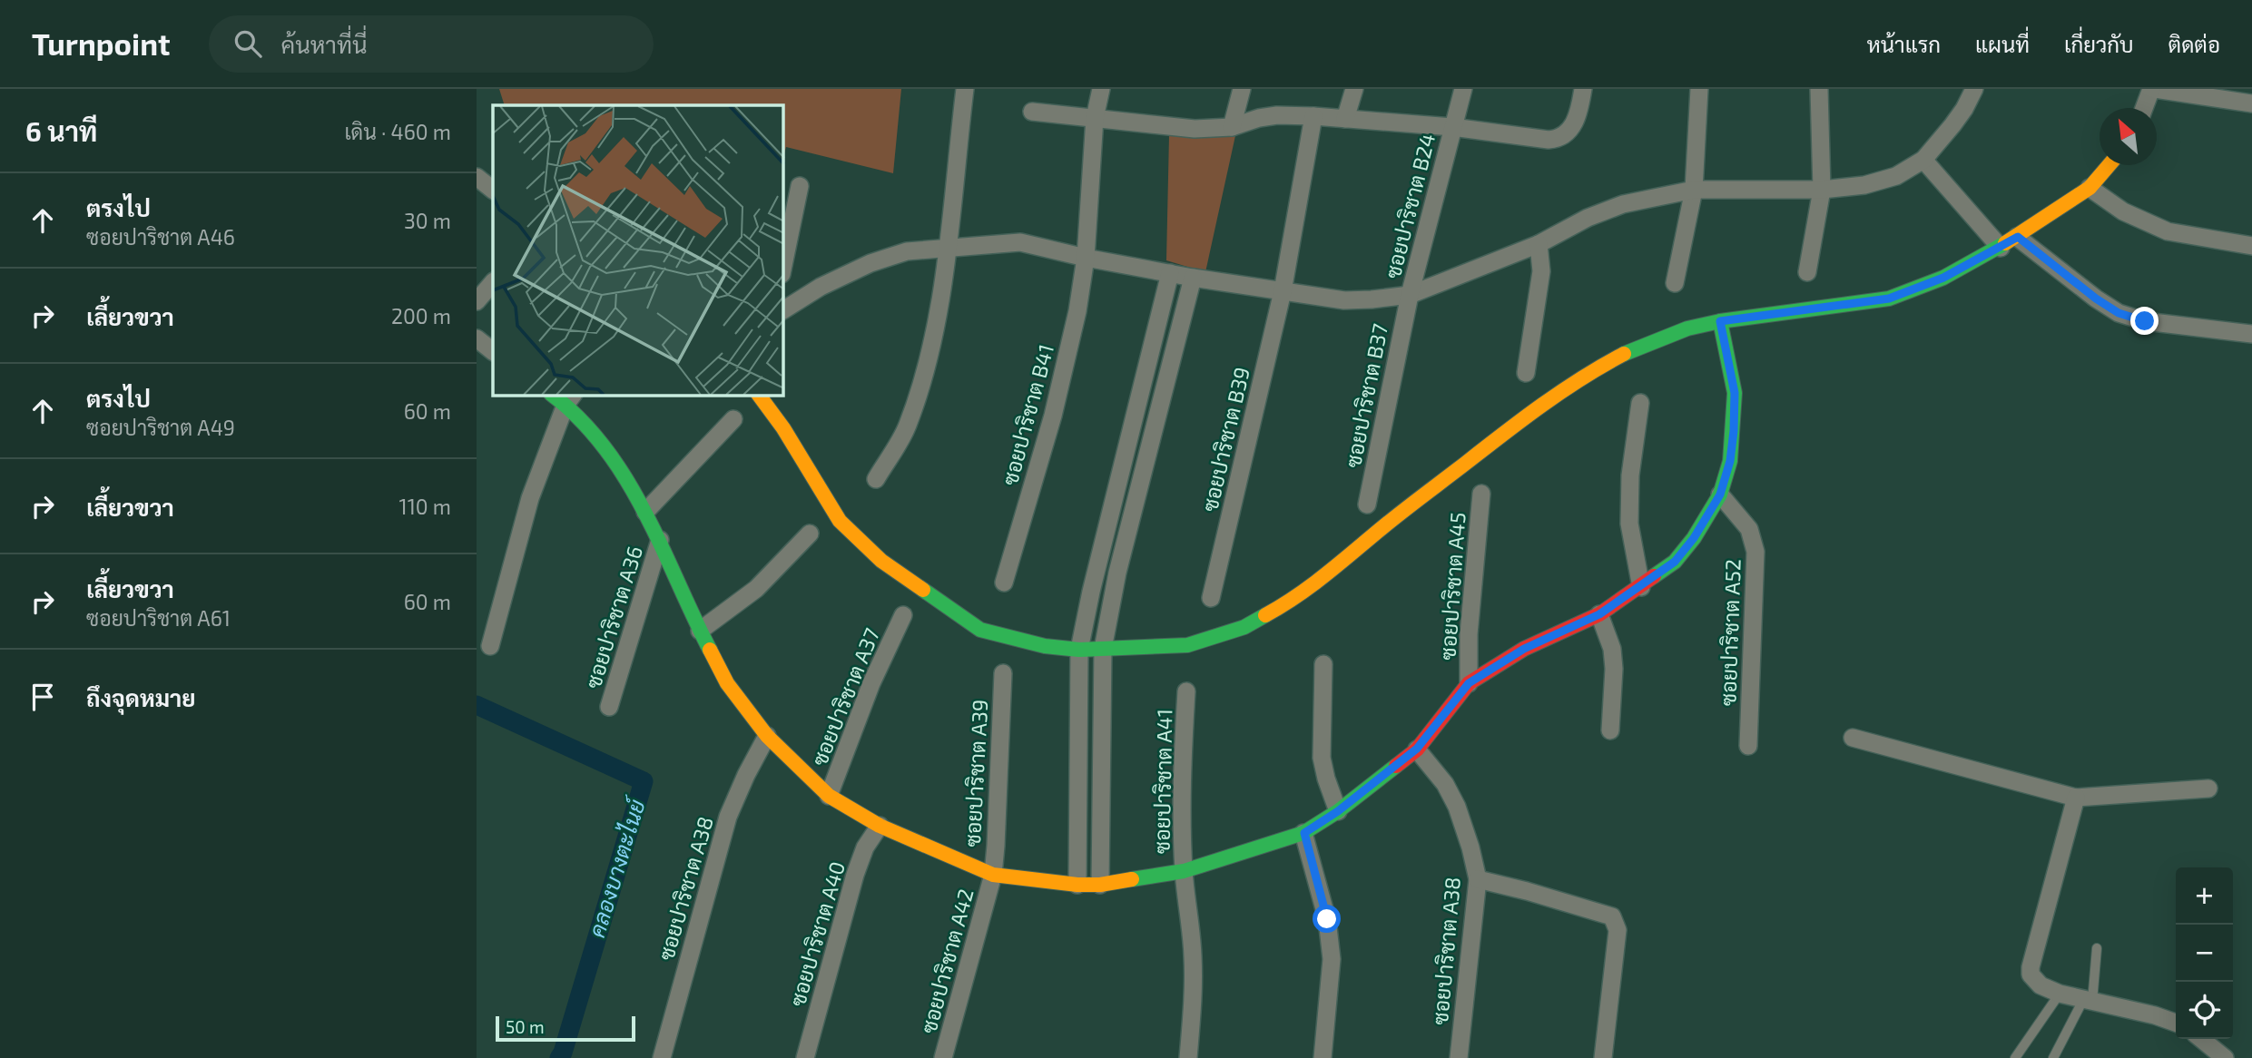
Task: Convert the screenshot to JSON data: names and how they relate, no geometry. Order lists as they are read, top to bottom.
{
  "streets": {
    "street": [
      "ซอยปาริชาต B24",
      "ซอยปาริชาต B37",
      "ซอยปาริชาต B41",
      "ซอยปาริชาต B39",
      "ซอยปาริชาต A45",
      "ซอยปาริชาต A36",
      "ซอยปาริชาต A52",
      "ซอยปาริชาต A37",
      "ซอยปาริชาต A39",
      "ซอยปาริชาต A41",
      "ซอยปาริชาต A38",
      "ซอยปาริชาต A40",
      "ซอยปาริชาต A42"
    ]
  },
  "crossings": [
    ["ซอยปาริชาต B24", "ซอยปาริชาต B37"],
    ["ซอยปาริชาต A39", "ซอยปาริชาต A42"]
  ],
  "water": ["คลองบางตะไนย์"],
  "scale_bar": "50 m",
  "north": "top left",
  "page": {
    "header": "Turnpoint",
    "search": "ค้นหาที่นี่",
    "nav": [
      "หน้าแรก",
      "แผนที่",
      "เกี่ยวกับ",
      "ติดต่อ"
    ],
    "heading": ["6 นาที", "เดิน · 460 m"],
    "list": [
      ["ตรงไป", "ซอยปาริชาต A46", "30 m"],
      ["เลี้ยวขวา", "200 m"],
      ["ตรงไป", "ซอยปาริชาต A49", "60 m"],
      ["เลี้ยวขวา", "110 m"],
      ["เลี้ยวขวา", "ซอยปาริชาต A61", "60 m"],
      "ถึงจุดหมาย"
    ],
    "map_buttons": ["+", "−"],
    "scale": "50 m"
  }
}
